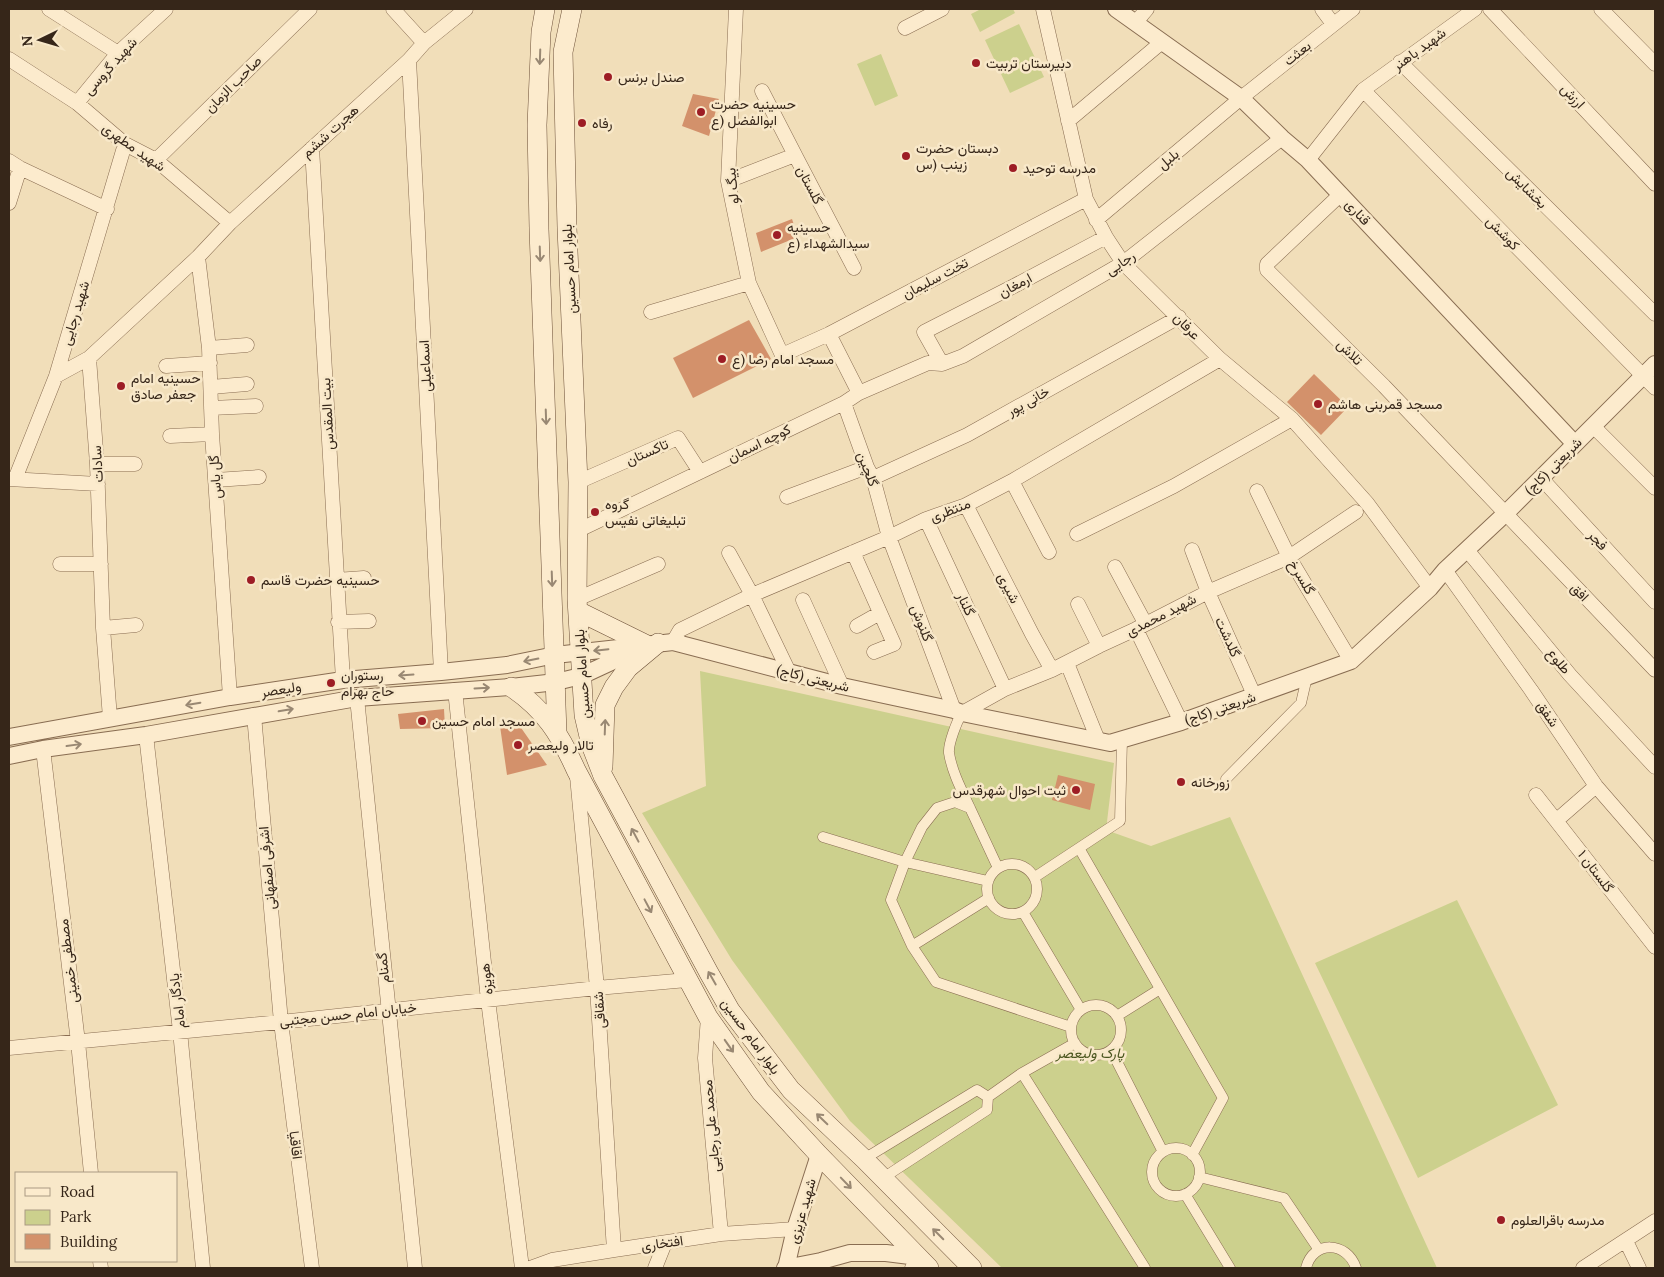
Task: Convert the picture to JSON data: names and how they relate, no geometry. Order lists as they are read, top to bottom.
{
  "streets": {
    "main road": ["بلوار امام حسین"],
    "street": [
      "شهید باهنر",
      "بعثت",
      "شهید گروسی",
      "صاحب الزمان",
      "ارزش",
      "هجرت ششم",
      "شهید مطهری",
      "بلبل",
      "گلستان",
      "بیگ لو",
      "بخشایش",
      "قناری",
      "کوشش",
      "رجایی",
      "تخت سلیمان",
      "ارمغان",
      "شهید رجایی",
      "عرفان",
      "تلاش",
      "اسماعیلی",
      "خانی پور",
      "بیت المقدس",
      "کوچه اسمان",
      "تاکستان",
      "سادات",
      "شریعتی (کاج)",
      "گلچین",
      "گل یاس",
      "منتظری",
      "فجر",
      "گلسرخ",
      "شیری",
      "افق",
      "گلنار",
      "شهید محمدی",
      "گلنوش",
      "گلدشت",
      "طلوع",
      "ولیعصر",
      "شفق",
      "اشرفی اصفهانی",
      "گلستان ۱",
      "مصطفی خمینی",
      "گمنام",
      "هویزه",
      "یادگار امام",
      "شقاقی",
      "خیابان امام حسن مجتبی",
      "محمد علی رجایی",
      "اقاقیا",
      "شهید عزیزی",
      "افتخاری"
    ]
  },
  "crossings": [
    ["شهید باهنر", "بخشایش"],
    ["شهید باهنر", "قناری"],
    ["شهید باهنر", "کوشش"],
    ["بعثت", "بلبل"],
    ["بعثت", "قناری"],
    ["شهید گروسی", "شهید مطهری"],
    ["صاحب الزمان", "شهید مطهری"],
    ["هجرت ششم", "شهید مطهری"],
    ["هجرت ششم", "اسماعیلی"],
    ["هجرت ششم", "بیت المقدس"],
    ["هجرت ششم", "گل یاس"],
    ["شهید مطهری", "شهید رجایی"],
    ["بلبل", "قناری"],
    ["بلبل", "عرفان"],
    ["گلستان", "بیگ لو"],
    ["بیگ لو", "تخت سلیمان"],
    ["قناری", "رجایی"],
    ["قناری", "تلاش"],
    ["قناری", "شریعتی (کاج)"],
    ["کوشش", "شریعتی (کاج)"],
    ["رجایی", "ارمغان"],
    ["رجایی", "عرفان"],
    ["رجایی", "کوچه اسمان"],
    ["بلوار امام حسین", "کوچه اسمان"],
    ["بلوار امام حسین", "تاکستان"],
    ["بلوار امام حسین", "ولیعصر"],
    ["بلوار امام حسین", "شقاقی"],
    ["بلوار امام حسین", "خیابان امام حسن مجتبی"],
    ["بلوار امام حسین", "محمد علی رجایی"],
    ["بلوار امام حسین", "شهید عزیزی"],
    ["تخت سلیمان", "عرفان"],
    ["ارمغان", "عرفان"],
    ["ارمغان", "کوچه اسمان"],
    ["عرفان", "خانی پور"],
    ["عرفان", "شریعتی (کاج)"],
    ["عرفان", "منتظری"],
    ["تلاش", "شریعتی (کاج)"],
    ["تلاش", "افق"],
    ["اسماعیلی", "ولیعصر"],
    ["خانی پور", "گلچین"],
    ["بیت المقدس", "ولیعصر"],
    ["کوچه اسمان", "تاکستان"],
    ["کوچه اسمان", "گلچین"],
    ["سادات", "ولیعصر"],
    ["شریعتی (کاج)", "منتظری"],
    ["شریعتی (کاج)", "فجر"],
    ["شریعتی (کاج)", "گلسرخ"],
    ["شریعتی (کاج)", "افق"],
    ["شریعتی (کاج)", "شهید محمدی"],
    ["شریعتی (کاج)", "گلنوش"],
    ["شریعتی (کاج)", "گلدشت"],
    ["شریعتی (کاج)", "طلوع"],
    ["شریعتی (کاج)", "ولیعصر"],
    ["شریعتی (کاج)", "شفق"],
    ["گلچین", "منتظری"],
    ["گلچین", "گلنوش"],
    ["گل یاس", "ولیعصر"],
    ["منتظری", "شیری"],
    ["منتظری", "گلنار"],
    ["منتظری", "گلنوش"],
    ["منتظری", "ولیعصر"],
    ["گلسرخ", "شهید محمدی"],
    ["شیری", "شهید محمدی"],
    ["گلنار", "شهید محمدی"],
    ["شهید محمدی", "گلنوش"],
    ["شهید محمدی", "گلدشت"],
    ["ولیعصر", "اشرفی اصفهانی"],
    ["ولیعصر", "مصطفی خمینی"],
    ["ولیعصر", "گمنام"],
    ["ولیعصر", "هویزه"],
    ["ولیعصر", "یادگار امام"],
    ["اشرفی اصفهانی", "خیابان امام حسن مجتبی"],
    ["اشرفی اصفهانی", "اقاقیا"],
    ["مصطفی خمینی", "خیابان امام حسن مجتبی"],
    ["گمنام", "خیابان امام حسن مجتبی"],
    ["هویزه", "خیابان امام حسن مجتبی"],
    ["یادگار امام", "خیابان امام حسن مجتبی"],
    ["شقاقی", "خیابان امام حسن مجتبی"],
    ["شقاقی", "افتخاری"],
    ["خیابان امام حسن مجتبی", "اقاقیا"],
    ["محمد علی رجایی", "افتخاری"],
    ["شهید عزیزی", "افتخاری"]
  ],
  "parks": ["پارک ولیعصر"],
  "places": [
    "دبیرستان تربیت",
    "صندل برنس",
    "حسینیه حضرت ابوالفضل (ع",
    "رفاه",
    "دبستان حضرت زینب (س",
    "مدرسه توحید",
    "حسینیه سیدالشهداء (ع",
    "مسجد امام رضا (ع",
    "حسینیه امام جعفر صادق",
    "مسجد قمربنی هاشم",
    "گروه تبلیغاتی نفیس",
    "حسینیه حضرت قاسم",
    "رستوران حاج بهرام",
    "مسجد امام حسین",
    "تالار ولیعصر",
    "زورخانه",
    "ثبت احوال شهرقدس",
    "مدرسه باقرالعلوم"
  ],
  "legend": ["Road", "Park", "Building"],
  "north": "left"
}
